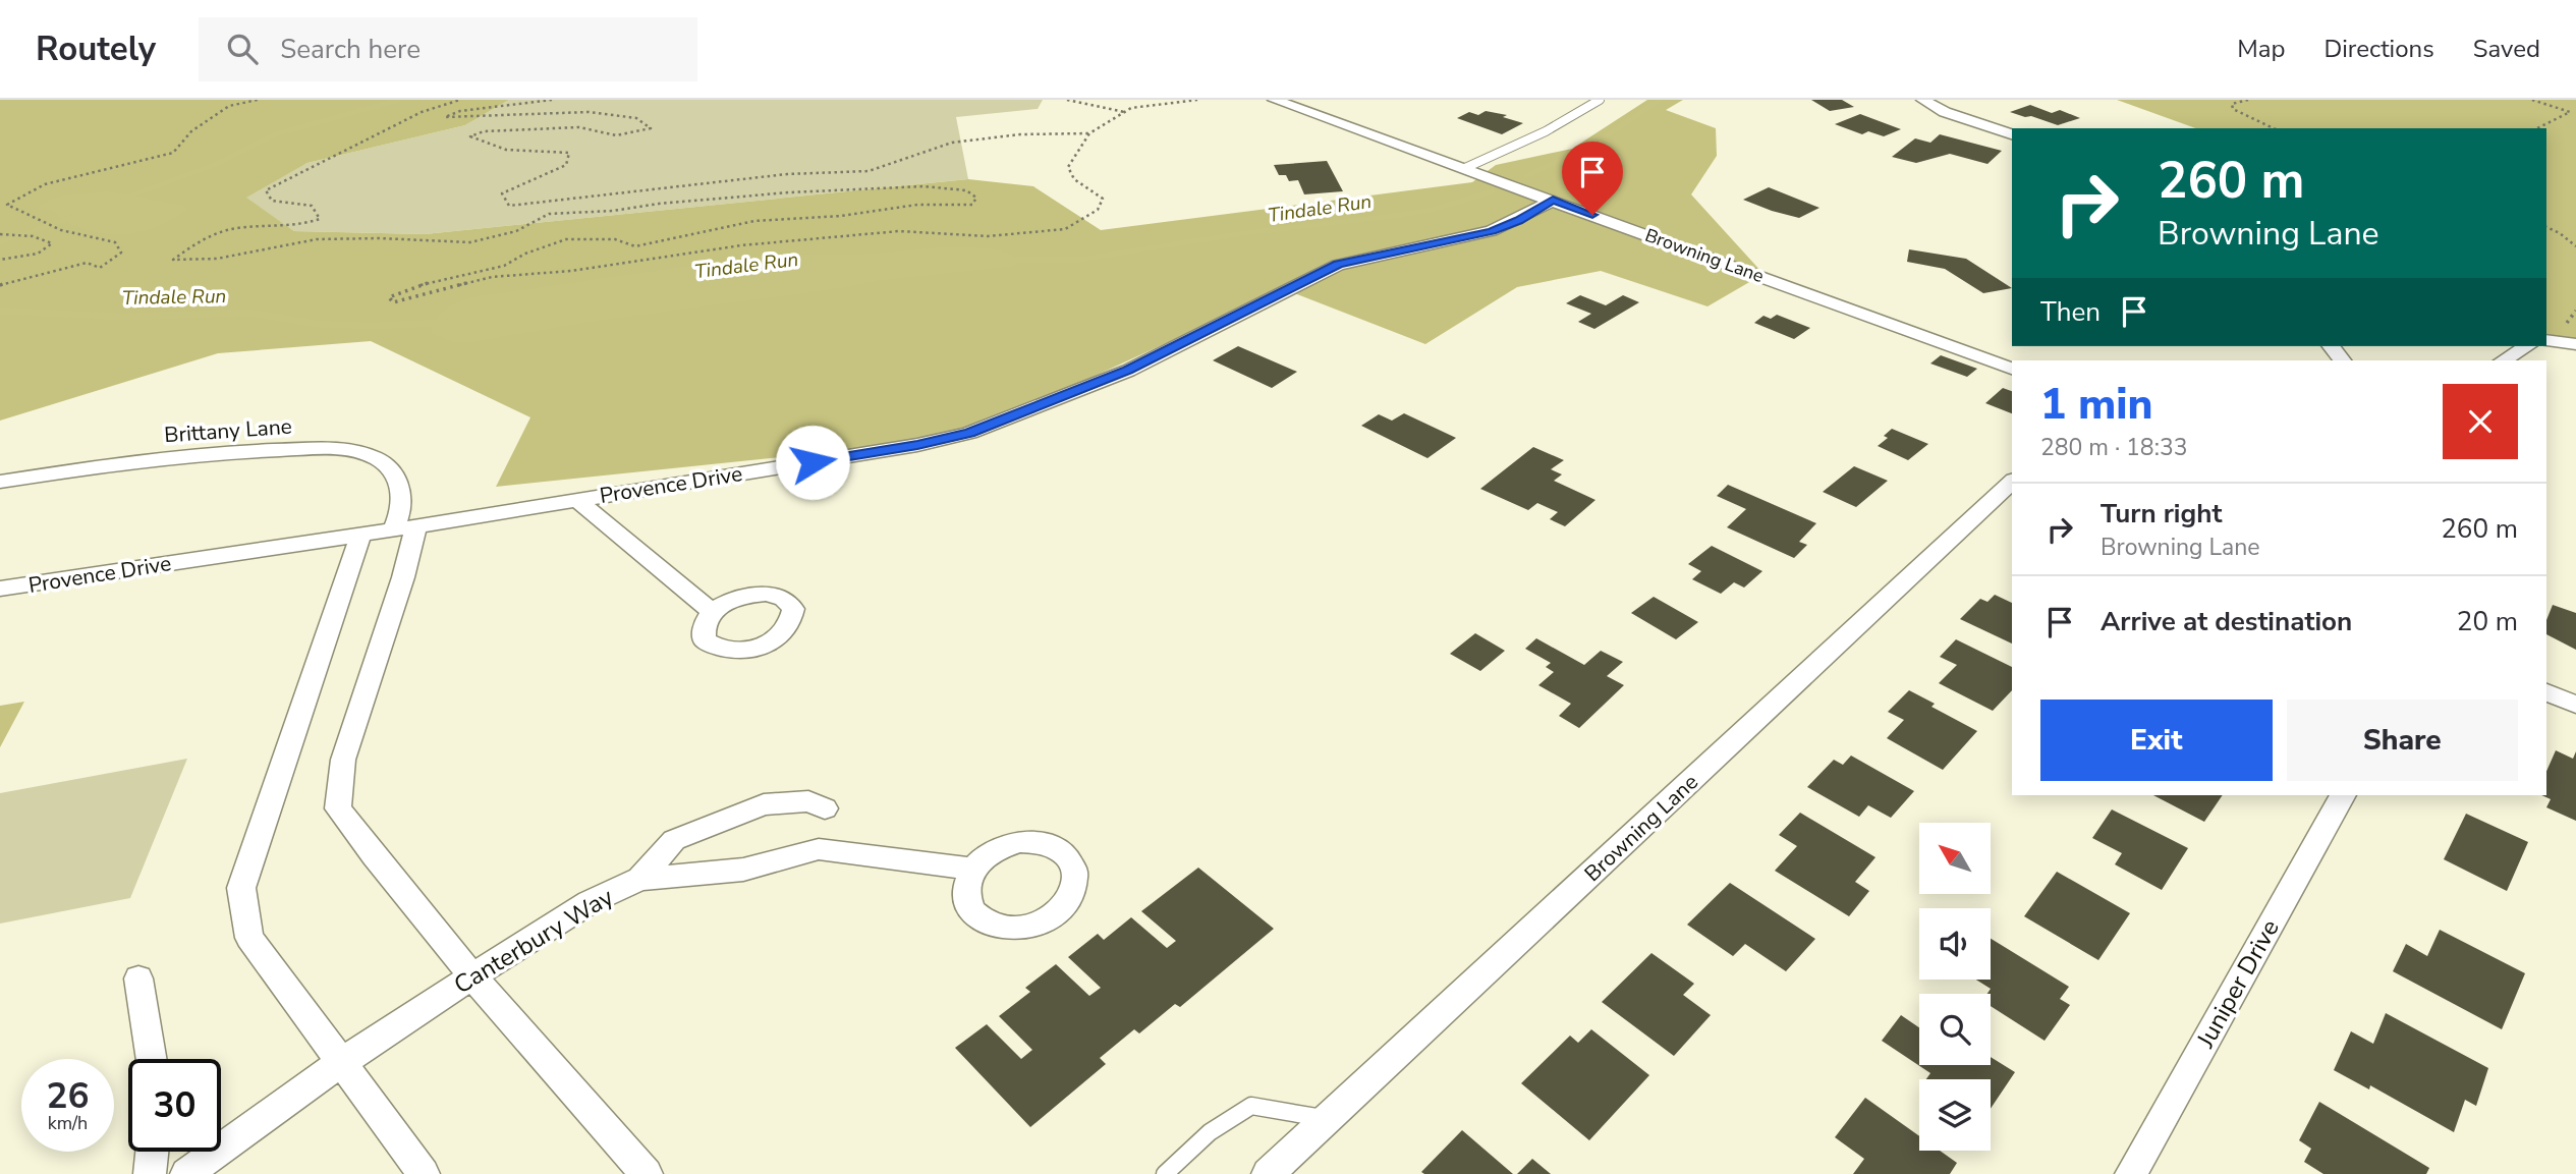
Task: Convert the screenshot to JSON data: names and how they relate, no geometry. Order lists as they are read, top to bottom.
{
  "streets": {
    "street": [
      "Browning Lane",
      "Brittany Lane",
      "Provence Drive",
      "Canterbury Way",
      "Juniper Drive"
    ]
  },
  "crossings": [
    ["Browning Lane", "Provence Drive"],
    ["Brittany Lane", "Provence Drive"]
  ],
  "water": ["Tindale Run"],
  "north": "top left",
  "page": {
    "header": "Routely",
    "search": "Search here",
    "nav": ["Map", "Directions", "Saved"],
    "turn": ["260 m", "Browning Lane"],
    "then": "Then",
    "heading": ["1 min", "280 m · 18:33"],
    "list": [
      {
        "name": "Turn right",
        "note": "Browning Lane",
        "value": "260 m"
      },
      {
        "name": "Arrive at destination",
        "value": "20 m"
      }
    ],
    "buttons": ["Exit", "Share"],
    "speed": "26 km/h",
    "limit": "30"
  }
}
